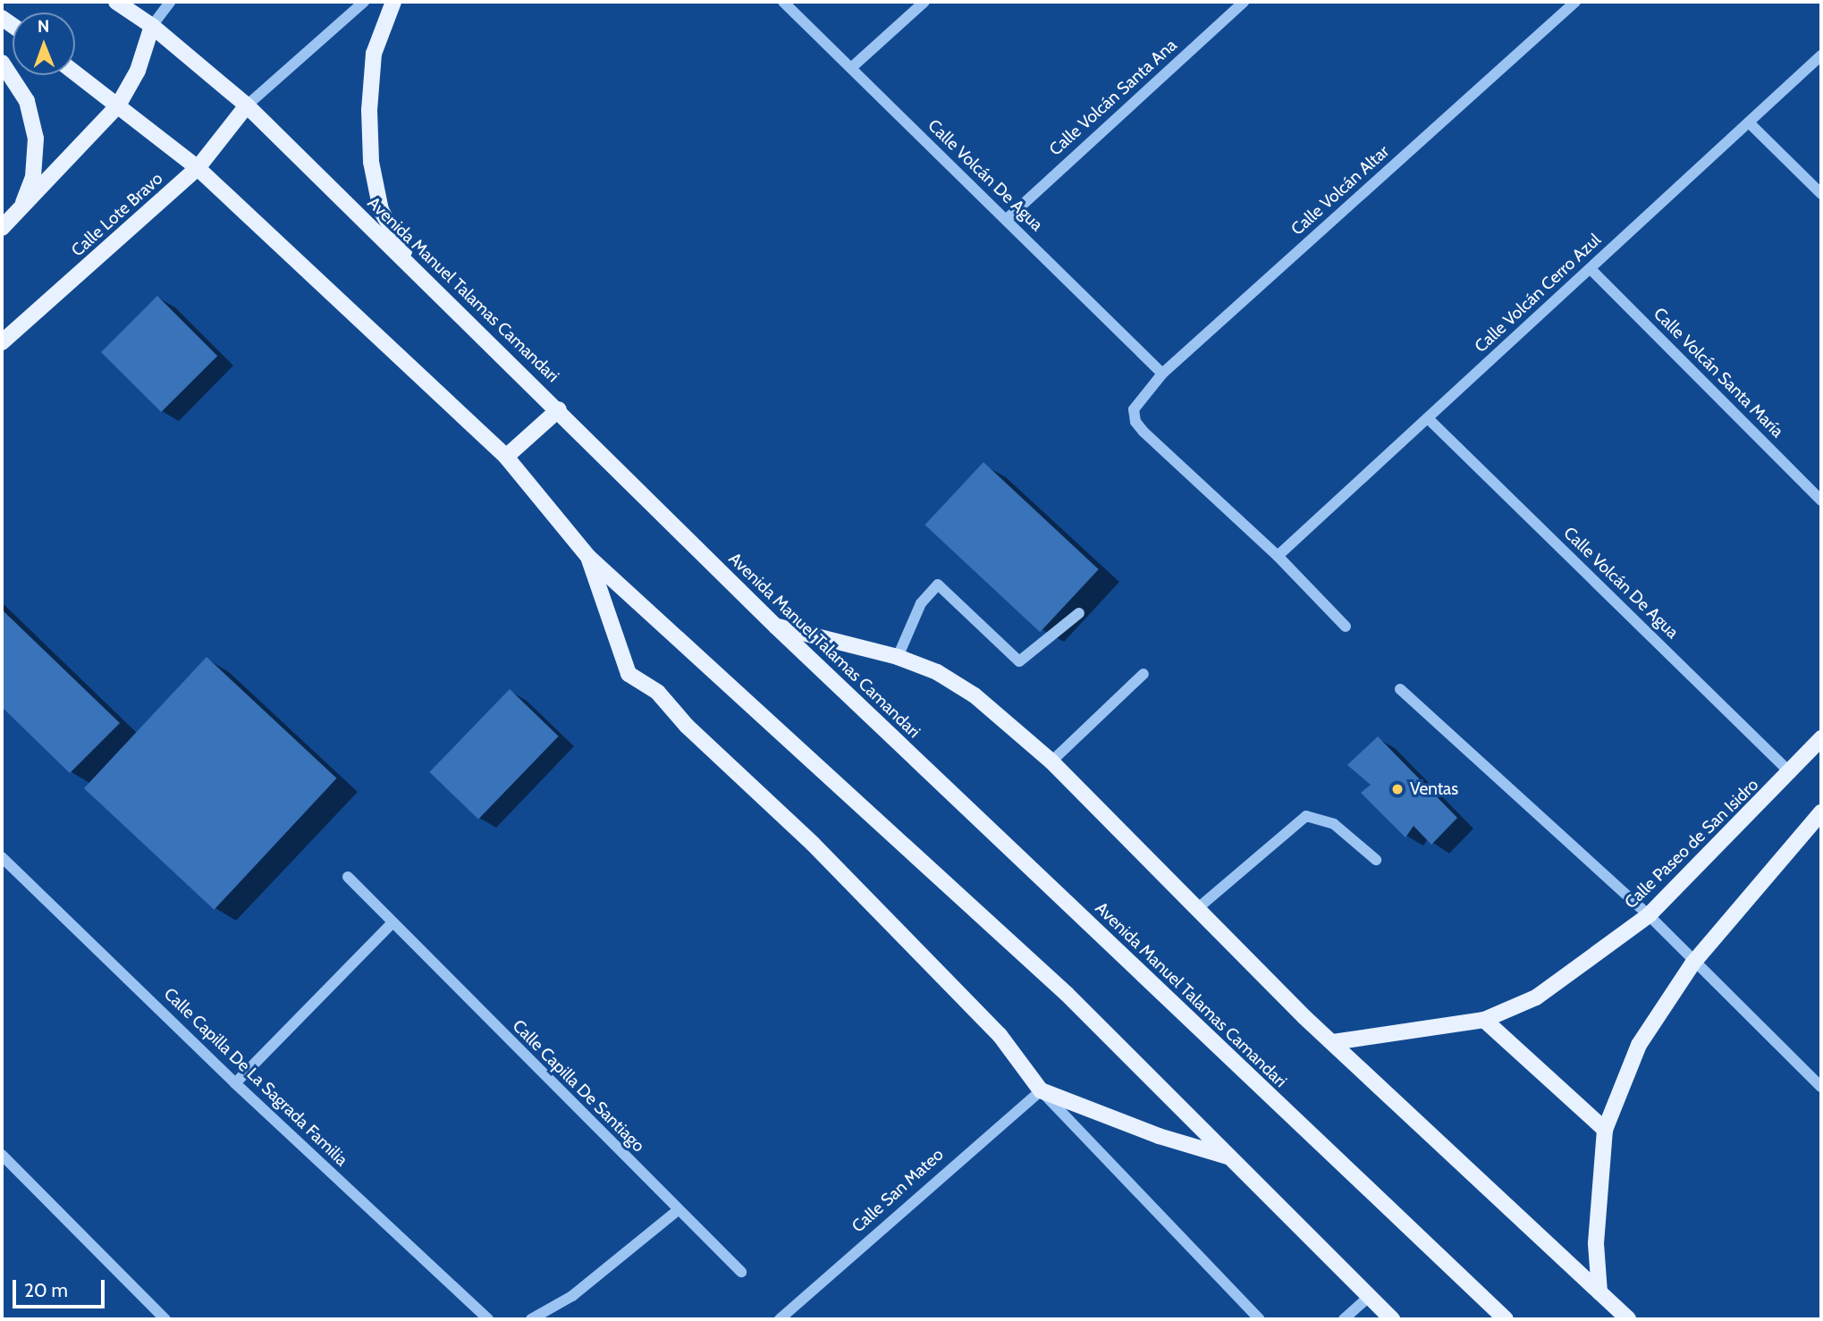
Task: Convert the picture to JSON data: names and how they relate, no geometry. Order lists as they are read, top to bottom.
{
  "streets": {
    "main road": ["Calle Lote Bravo", "Avenida Manuel Talamas Camandari", "Calle Paseo de San Isidro"],
    "street": [
      "Calle Volcán Santa Ana",
      "Calle Volcán De Agua",
      "Calle Volcán Altar",
      "Calle Volcán Cerro Azul",
      "Calle Volcán Santa María",
      "Calle Capilla De La Sagrada Familia",
      "Calle Capilla De Santiago",
      "Calle San Mateo"
    ]
  },
  "crossings": [
    ["Calle Volcán Santa Ana", "Calle Volcán De Agua"],
    ["Calle Volcán De Agua", "Calle Volcán Altar"],
    ["Calle Volcán De Agua", "Calle Volcán Cerro Azul"],
    ["Calle Volcán De Agua", "Calle Paseo de San Isidro"],
    ["Calle Volcán Altar", "Calle Volcán Cerro Azul"],
    ["Calle Lote Bravo", "Avenida Manuel Talamas Camandari"],
    ["Calle Volcán Cerro Azul", "Calle Volcán Santa María"]
  ],
  "places": ["Ventas"],
  "scale_bar": "20 m",
  "north": "top"
}
